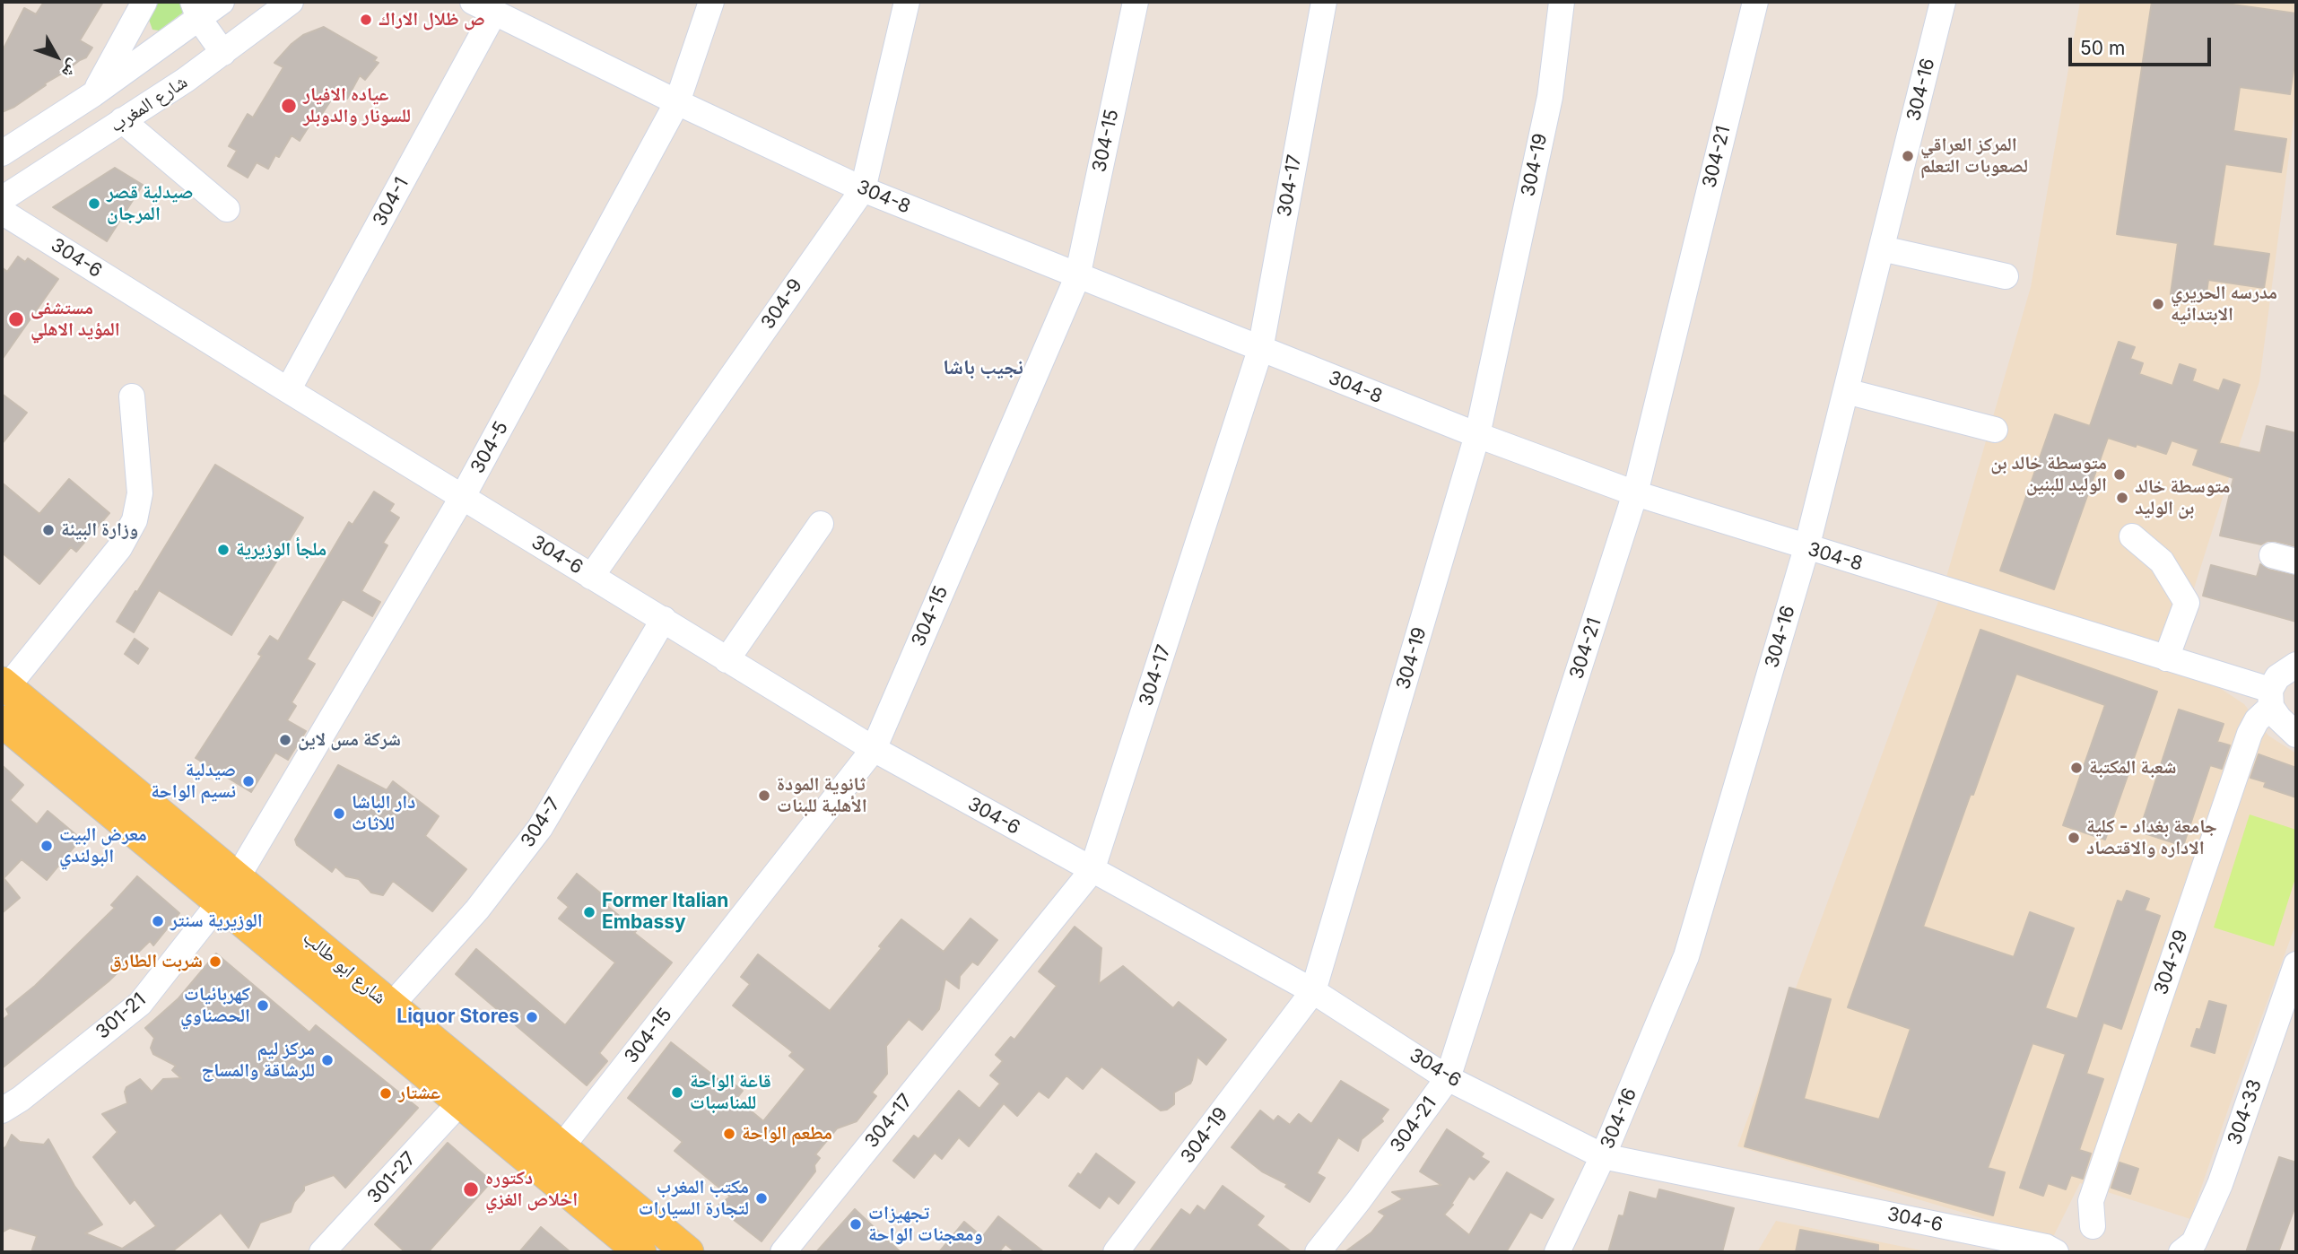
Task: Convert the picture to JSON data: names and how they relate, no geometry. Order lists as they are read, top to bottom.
{
  "streets": {
    "main road": ["شارع ابو طالب"],
    "street": [
      "304-16",
      "شارع المغرب",
      "304-15",
      "304-21",
      "304-19",
      "304-17",
      "304-8",
      "304-1",
      "304-6",
      "304-9",
      "304-5",
      "304-7",
      "304-29",
      "301-21",
      "304-33",
      "301-27"
    ]
  },
  "crossings": [
    ["304-16", "304-8"],
    ["304-16", "304-6"],
    ["304-15", "304-8"],
    ["304-15", "304-6"],
    ["304-15", "شارع ابو طالب"],
    ["304-21", "304-8"],
    ["304-21", "304-6"],
    ["304-19", "304-8"],
    ["304-19", "304-6"],
    ["304-17", "304-8"],
    ["304-17", "304-6"],
    ["304-8", "304-1"],
    ["304-8", "304-9"],
    ["304-8", "304-5"],
    ["304-8", "304-29"],
    ["304-1", "304-6"],
    ["304-6", "304-9"],
    ["304-6", "304-5"],
    ["304-6", "304-7"],
    ["304-5", "شارع ابو طالب"],
    ["304-5", "301-21"],
    ["304-7", "شارع ابو طالب"],
    ["شارع ابو طالب", "301-21"],
    ["شارع ابو طالب", "301-27"]
  ],
  "districts": ["نجيب باشا"],
  "places": [
    "ص ظلال الاراك",
    "عياده الافيار للسونار والدوبلر",
    "المركز العراقي لصعوبات التعلم",
    "صيدلية قصر المرجان",
    "مدرسه الحريري الابتدائيه",
    "مستشفى المؤيد الاهلي",
    "متوسطة خالد بن الوليد للبنين",
    "متوسطة خالد بن الوليد",
    "وزارة البيئة",
    "ملجأ الوزيرية",
    "شركة مس لاين",
    "شعبة المكتبة",
    "صيدلية نسيم الواحة",
    "ثانوية المودة الأهلية للبنات",
    "دار الباشا للاثاث",
    "جامعة بغداد - كلية الاداره والاقتصاد",
    "معرض البيت البولندي",
    "Former Italian Embassy",
    "الوزيرية سنتر",
    "شربت الطارق",
    "كهربائيات الحصناوي",
    "Liquor Stores",
    "مركز ليم للرشاقة والمساج",
    "قاعة الواحة للمناسبات",
    "عشتار",
    "مطعم الواحة",
    "دكتوره اخلاص الغزي",
    "مكتب المغرب لتجارة السيارات",
    "تجهيزات ومعجنات الواحة"
  ],
  "scale_bar": "50 m",
  "north": "bottom right"
}
